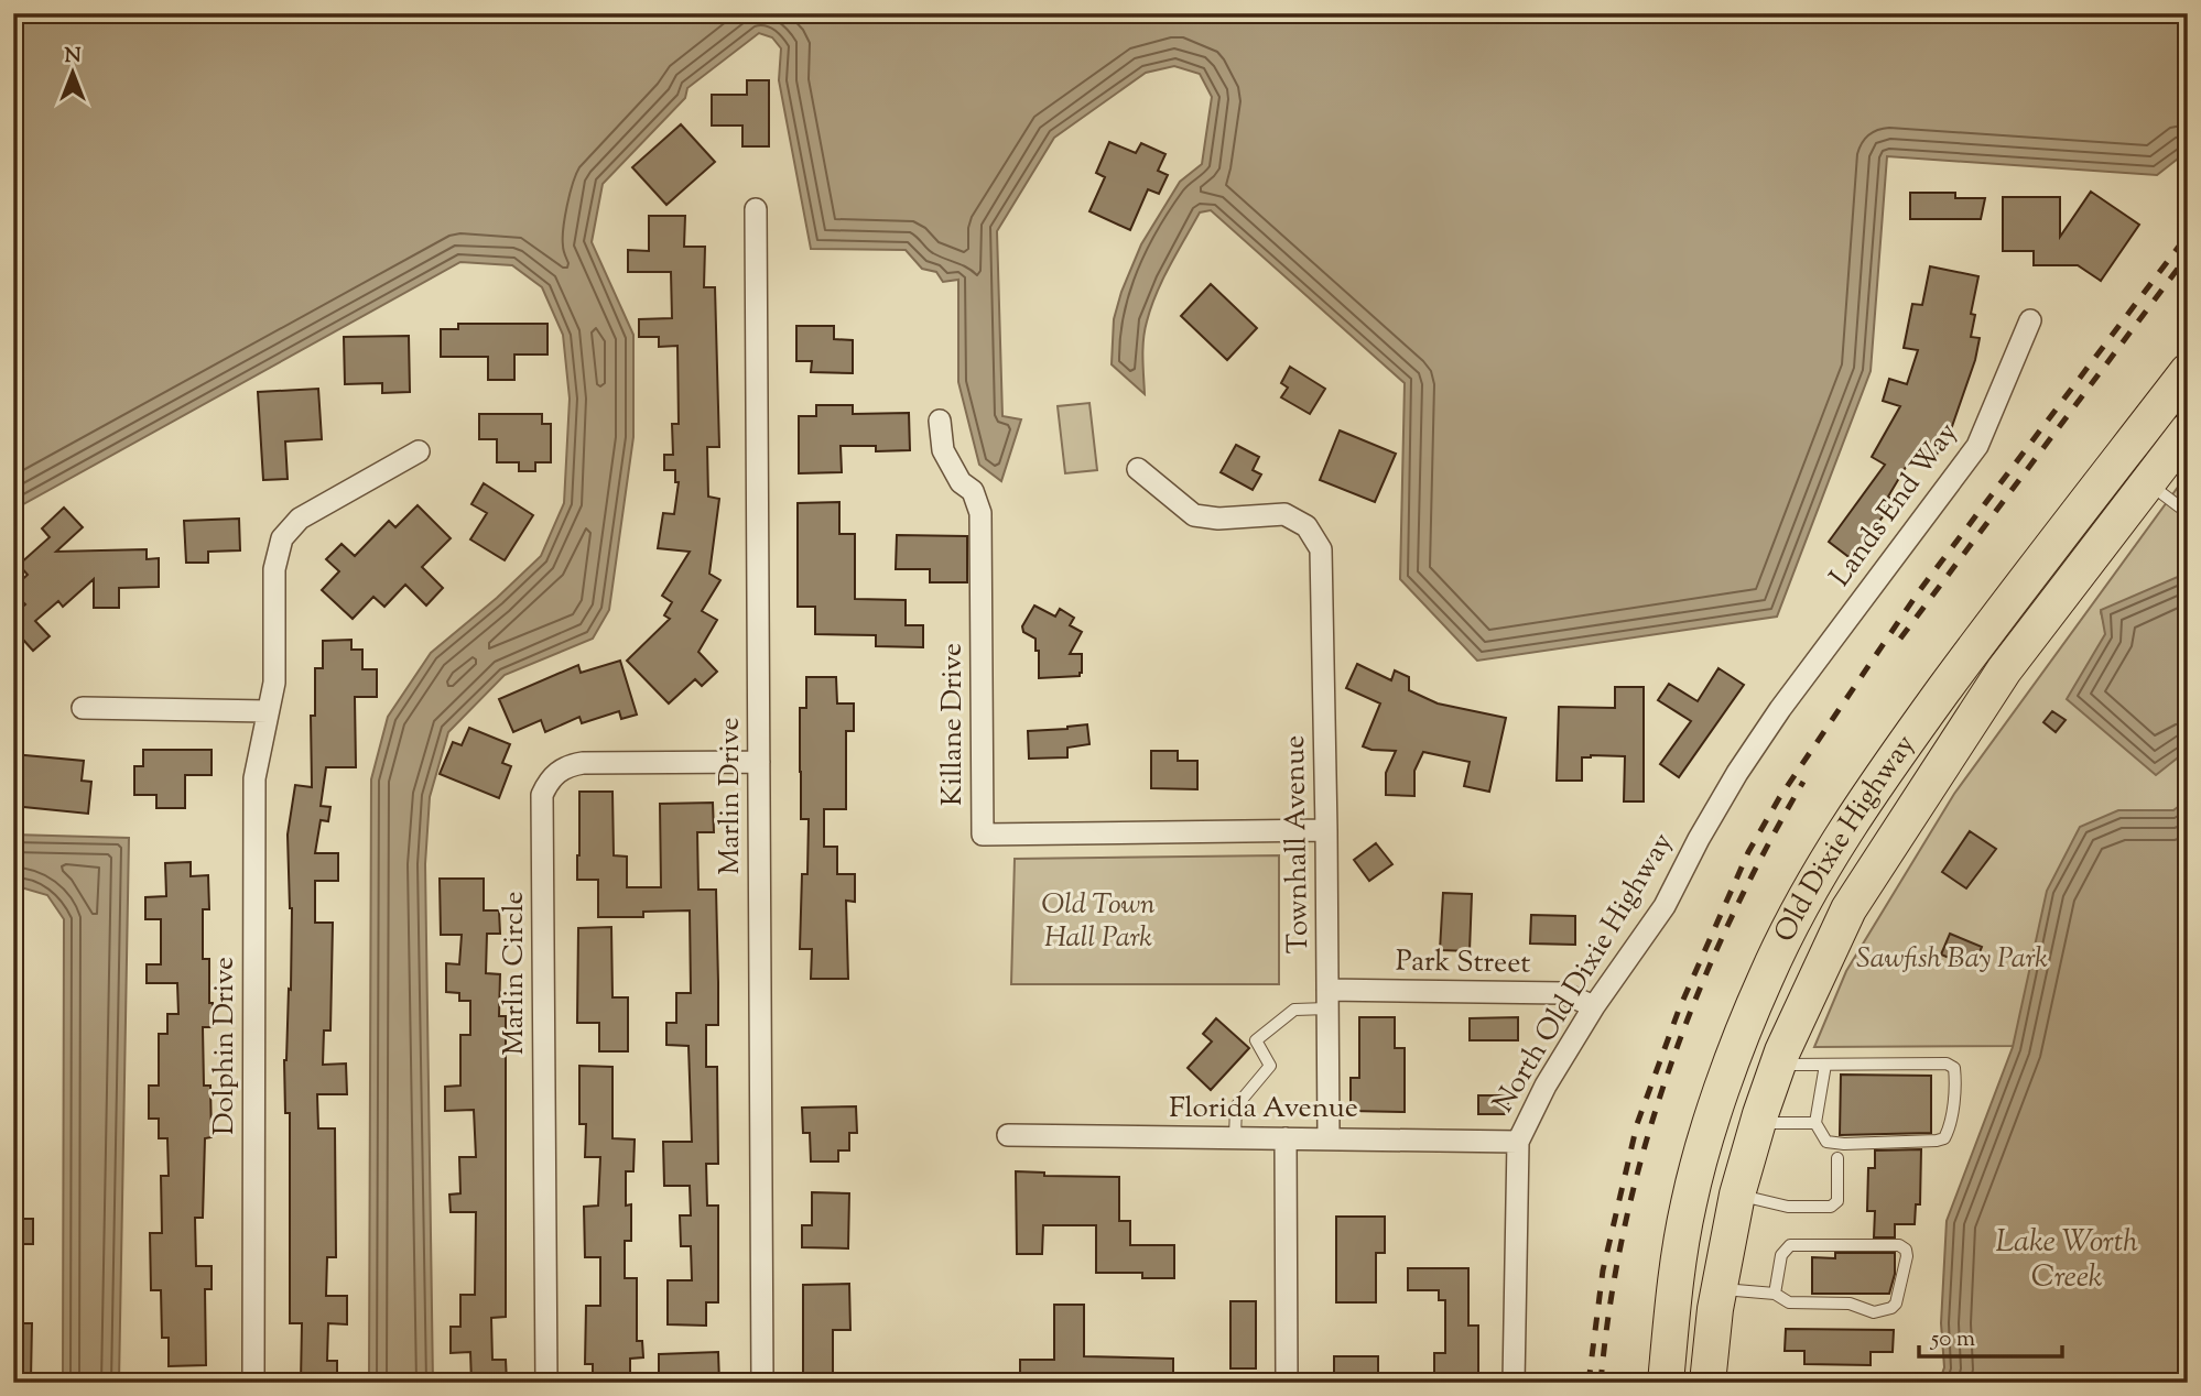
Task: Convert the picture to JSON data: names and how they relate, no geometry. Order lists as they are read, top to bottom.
{
  "streets": {
    "main road": ["Old Dixie Highway"],
    "street": [
      "Lands End Way",
      "Killane Drive",
      "Marlin Drive",
      "Townhall Avenue",
      "Park Street",
      "Marlin Circle",
      "North Old Dixie Highway",
      "Dolphin Drive",
      "Florida Avenue"
    ]
  },
  "crossings": [
    ["Lands End Way", "North Old Dixie Highway"],
    ["Killane Drive", "Townhall Avenue"],
    ["Marlin Drive", "Marlin Circle"],
    ["Townhall Avenue", "Park Street"],
    ["Townhall Avenue", "Florida Avenue"],
    ["Park Street", "North Old Dixie Highway"],
    ["North Old Dixie Highway", "Florida Avenue"]
  ],
  "water": ["Lake Worth Creek"],
  "parks": ["Old Town Hall Park", "Sawfish Bay Park"],
  "scale_bar": "50 m",
  "north": "top"
}
